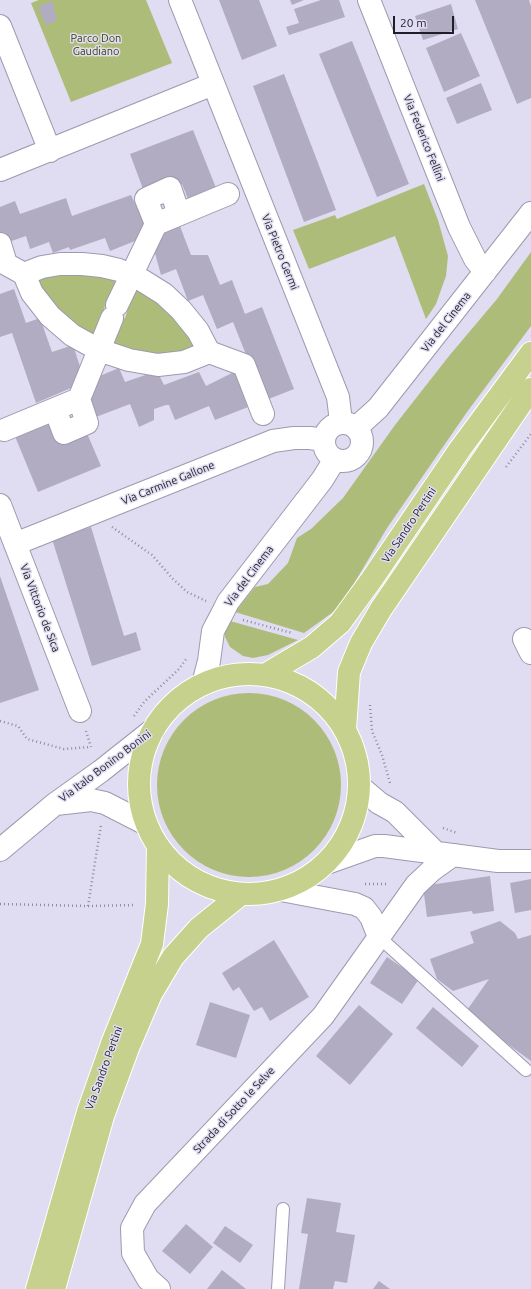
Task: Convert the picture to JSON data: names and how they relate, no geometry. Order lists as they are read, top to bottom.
{
  "streets": {
    "main road": ["Via Sandro Pertini"],
    "street": [
      "Via Federico Fellini",
      "Via Pietro Germi",
      "Via del Cinema",
      "Via Carmine Gallone",
      "Via Vittorio de Sica",
      "Via Italo Bonino Bonini",
      "Strada di Sotto le Selve"
    ]
  },
  "crossings": [
    ["Via Federico Fellini", "Via del Cinema"],
    ["Via Pietro Germi", "Via del Cinema"],
    ["Via Pietro Germi", "Via Carmine Gallone"],
    ["Via del Cinema", "Via Carmine Gallone"],
    ["Via Carmine Gallone", "Via Vittorio de Sica"]
  ],
  "parks": ["Parco Don Gaudiano"],
  "scale_bar": "20 m"
}
